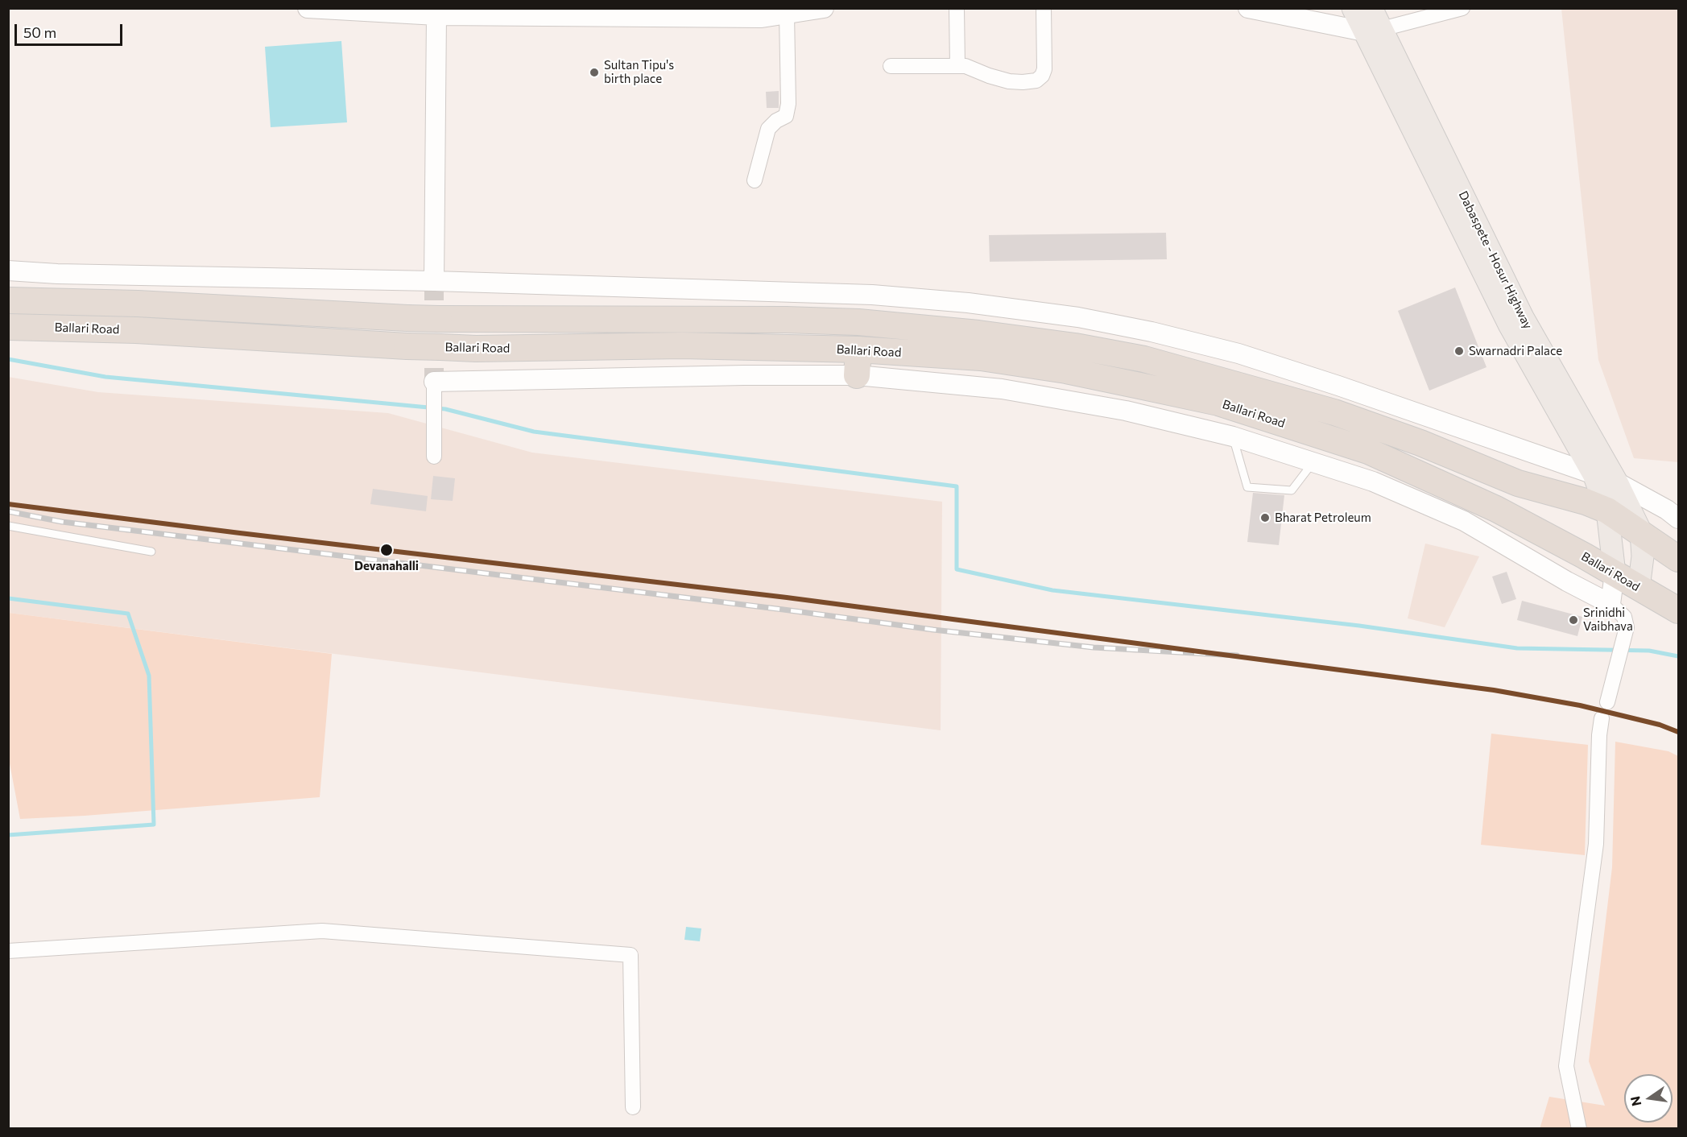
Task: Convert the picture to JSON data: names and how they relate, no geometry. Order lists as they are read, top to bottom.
{
  "streets": {
    "highway": ["Ballari Road"],
    "main road": ["Dabaspete - Hosur Highway"]
  },
  "crossings": [
    ["Dabaspete - Hosur Highway", "Ballari Road"]
  ],
  "places": [
    "Sultan Tipu's birth place",
    "Swarnadri Palace",
    "Bharat Petroleum",
    "Devanahalli",
    "Srinidhi Vaibhava"
  ],
  "scale_bar": "50 m",
  "north": "left"
}
